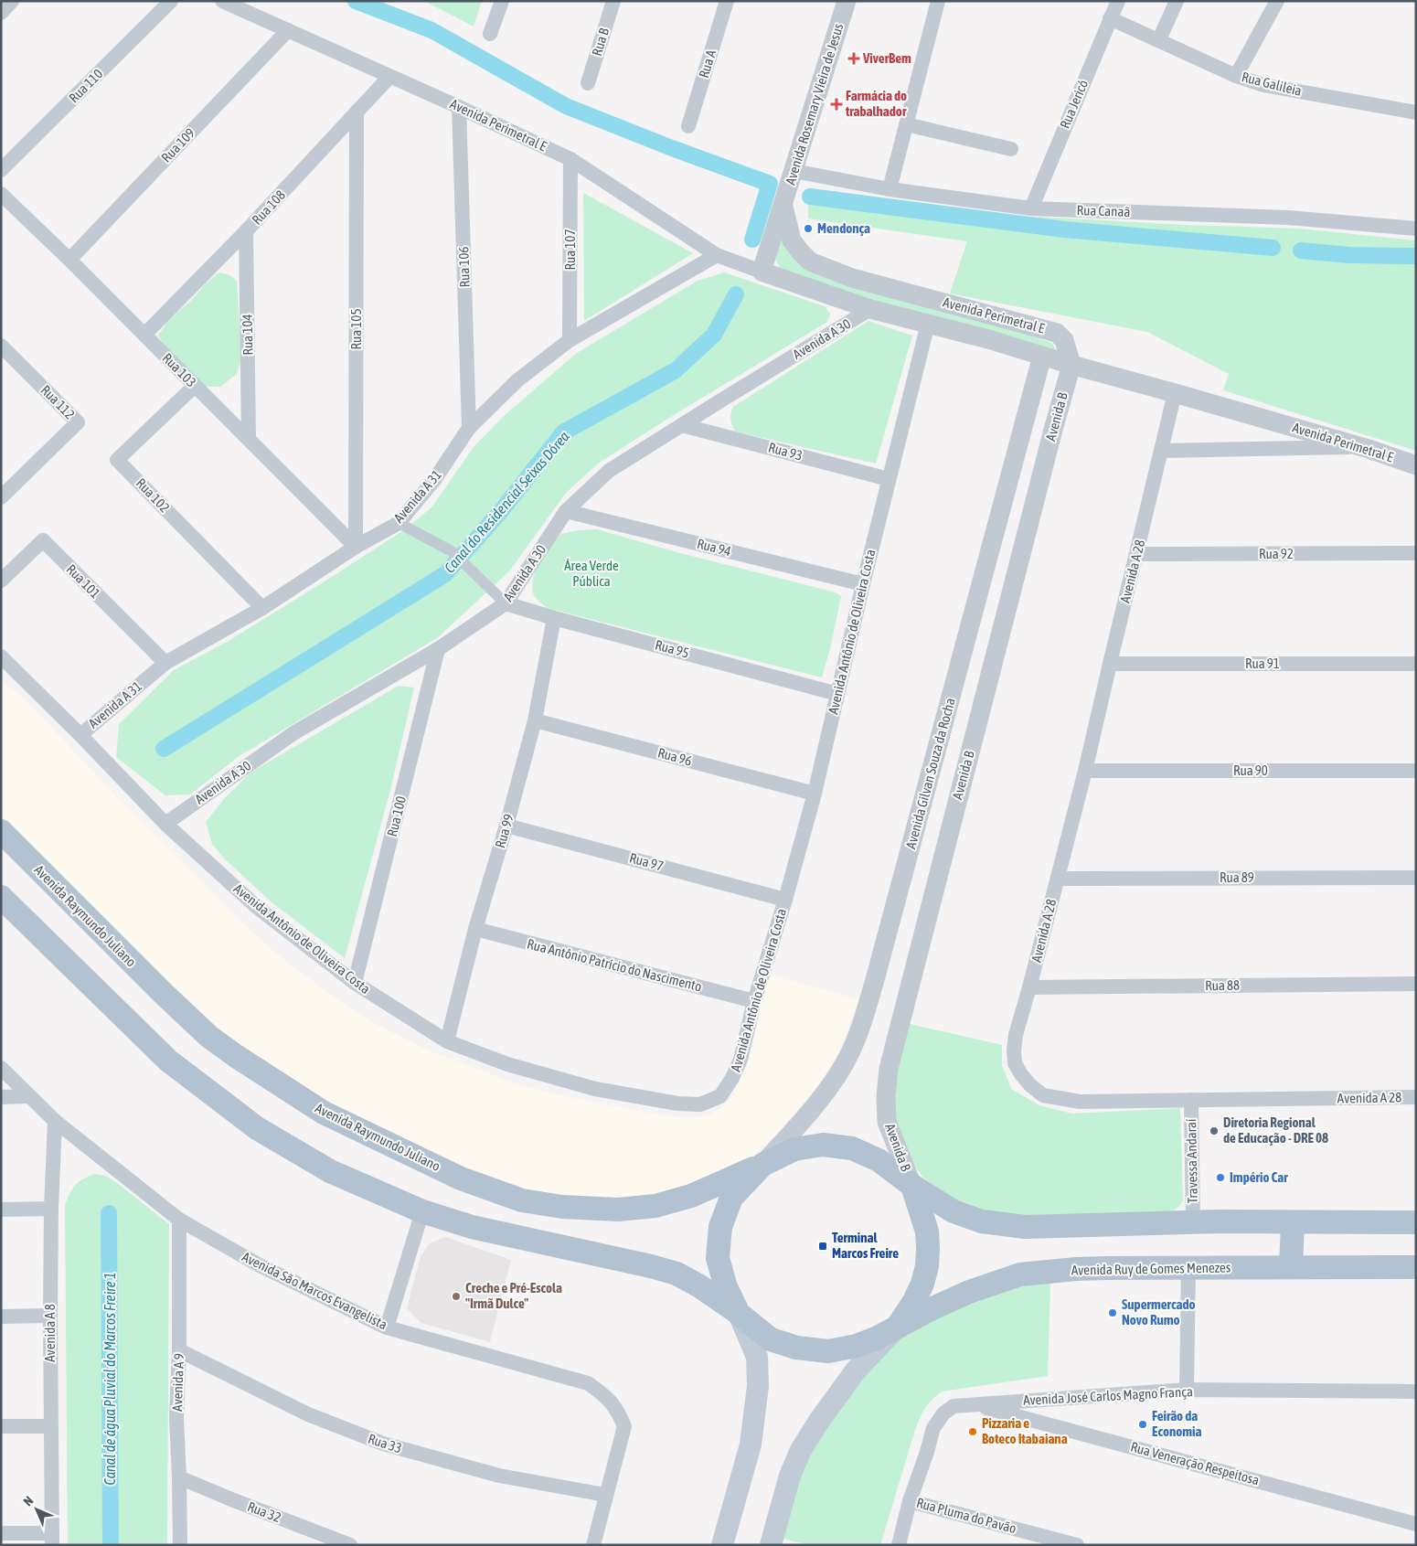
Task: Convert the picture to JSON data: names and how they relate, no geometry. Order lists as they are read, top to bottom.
{
  "streets": {
    "main road": ["Avenida Raymundo Juliano", "Avenida Ruy de Gomes Menezes"],
    "street": [
      "Rua B",
      "Rua A",
      "Rua Galileia",
      "Rua 110",
      "Avenida Rosemary Vieira de Jesus",
      "Rua Jericó",
      "Avenida Perimetral E",
      "Rua 109",
      "Rua 108",
      "Rua Canaã",
      "Rua 107",
      "Rua 106",
      "Rua 105",
      "Rua 104",
      "Avenida A 30",
      "Rua 103",
      "Rua 112",
      "Avenida B",
      "Rua 93",
      "Rua 102",
      "Avenida A 31",
      "Rua 94",
      "Rua 92",
      "Avenida A 28",
      "Rua 101",
      "Avenida Antônio de Oliveira Costa",
      "Rua 95",
      "Rua 91",
      "Rua 96",
      "Rua 90",
      "Avenida Gilvan Souza da Rocha",
      "Rua 100",
      "Rua 99",
      "Rua 97",
      "Rua 89",
      "Rua Antônio Patrício do Nascimento",
      "Rua 88",
      "Travessa Andaraí",
      "Avenida São Marcos Evangelista",
      "Avenida A 8",
      "Avenida A 9",
      "Avenida José Carlos Magno França",
      "Rua 33",
      "Rua Veneração Respeitosa",
      "Rua 32",
      "Rua Pluma do Pavão"
    ]
  },
  "crossings": [
    ["Rua Galileia", "Rua Jericó"],
    ["Avenida Rosemary Vieira de Jesus", "Avenida Perimetral E"],
    ["Avenida Rosemary Vieira de Jesus", "Rua Canaã"],
    ["Rua Jericó", "Rua Canaã"],
    ["Avenida Perimetral E", "Rua 109"],
    ["Avenida Perimetral E", "Rua 108"],
    ["Avenida Perimetral E", "Rua 107"],
    ["Avenida Perimetral E", "Rua 106"],
    ["Avenida Perimetral E", "Avenida A 30"],
    ["Avenida Perimetral E", "Avenida B"],
    ["Avenida Perimetral E", "Avenida A 31"],
    ["Avenida Perimetral E", "Avenida A 28"],
    ["Avenida Perimetral E", "Avenida Antônio de Oliveira Costa"],
    ["Avenida Perimetral E", "Avenida Gilvan Souza da Rocha"],
    ["Rua 109", "Rua 103"],
    ["Rua 108", "Rua 105"],
    ["Rua 108", "Rua 104"],
    ["Rua 108", "Rua 103"],
    ["Rua 107", "Avenida A 31"],
    ["Rua 106", "Avenida A 31"],
    ["Rua 105", "Rua 103"],
    ["Rua 105", "Avenida A 31"],
    ["Rua 104", "Rua 103"],
    ["Avenida A 30", "Rua 93"],
    ["Avenida A 30", "Rua 94"],
    ["Avenida A 30", "Avenida Antônio de Oliveira Costa"],
    ["Avenida A 30", "Rua 95"],
    ["Avenida A 30", "Rua 100"],
    ["Rua 103", "Rua 102"],
    ["Rua 103", "Avenida A 31"],
    ["Avenida B", "Avenida Raymundo Juliano"],
    ["Rua 93", "Avenida Antônio de Oliveira Costa"],
    ["Rua 102", "Avenida A 31"],
    ["Avenida A 31", "Rua 101"],
    ["Avenida A 31", "Avenida Antônio de Oliveira Costa"],
    ["Rua 94", "Avenida Antônio de Oliveira Costa"],
    ["Rua 92", "Avenida A 28"],
    ["Avenida A 28", "Rua 91"],
    ["Avenida A 28", "Rua 90"],
    ["Avenida A 28", "Rua 89"],
    ["Avenida A 28", "Rua 88"],
    ["Avenida A 28", "Travessa Andaraí"],
    ["Avenida Antônio de Oliveira Costa", "Rua 95"],
    ["Avenida Antônio de Oliveira Costa", "Rua 96"],
    ["Avenida Antônio de Oliveira Costa", "Rua 100"],
    ["Avenida Antônio de Oliveira Costa", "Rua 99"],
    ["Avenida Antônio de Oliveira Costa", "Rua 97"],
    ["Avenida Antônio de Oliveira Costa", "Rua Antônio Patrício do Nascimento"],
    ["Rua 95", "Rua 99"],
    ["Rua 96", "Rua 99"],
    ["Avenida Gilvan Souza da Rocha", "Avenida Raymundo Juliano"],
    ["Rua 99", "Rua 97"],
    ["Rua 99", "Rua Antônio Patrício do Nascimento"],
    ["Avenida São Marcos Evangelista", "Avenida A 8"],
    ["Avenida São Marcos Evangelista", "Avenida A 9"],
    ["Avenida São Marcos Evangelista", "Rua 33"],
    ["Avenida A 9", "Rua 33"],
    ["Avenida A 9", "Rua 32"],
    ["Avenida José Carlos Magno França", "Rua Veneração Respeitosa"],
    ["Avenida José Carlos Magno França", "Rua Pluma do Pavão"]
  ],
  "water": ["Canal do Residencial Seixas Dórea", "Canal de água Pluvial do Marcos Freire 1"],
  "parks": ["Área Verde Pública"],
  "places": {
    "health": ["ViverBem", "Farmácia do trabalhador"],
    "other": [
      "Mendonça",
      "Diretoria Regional de Educação - DRE 08",
      "Império Car",
      "Creche e Pré-Escola \"Irmã Dulce\"",
      "Supermercado Novo Rumo",
      "Feirão da Economia",
      "Pizzaria e Boteco Itabaiana"
    ],
    "transit": ["Terminal Marcos Freire"]
  },
  "north": "top left"
}
